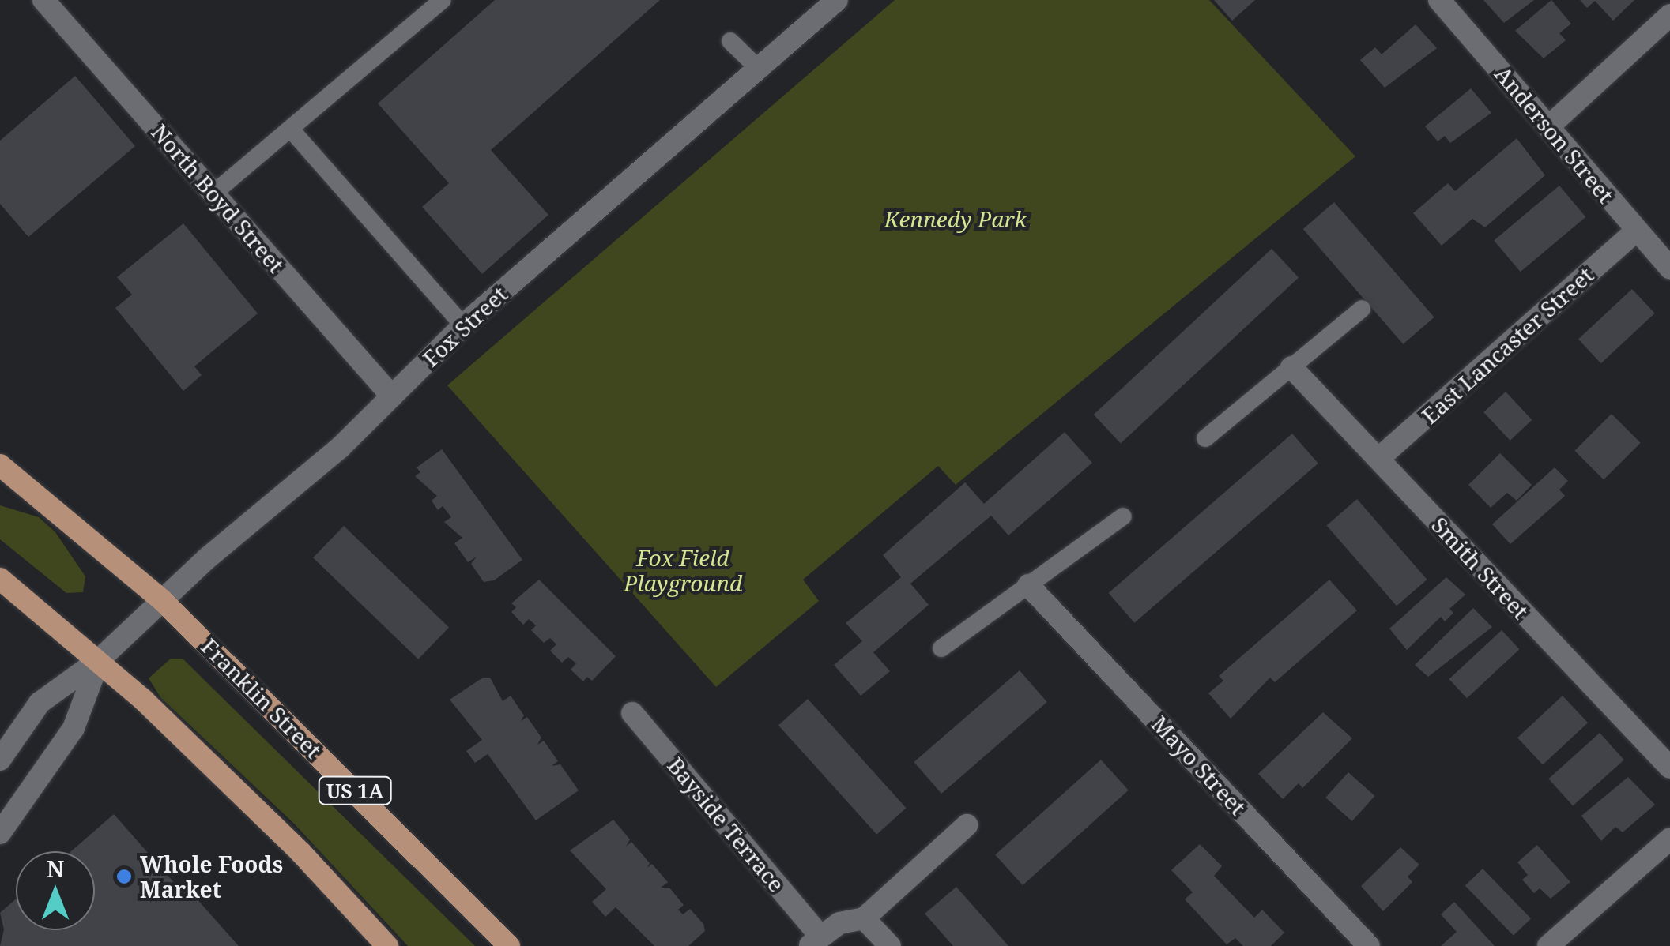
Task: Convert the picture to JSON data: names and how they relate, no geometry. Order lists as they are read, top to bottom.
{
  "streets": {
    "main road": ["Franklin Street", "US 1A"],
    "street": [
      "Anderson Street",
      "North Boyd Street",
      "Fox Street",
      "East Lancaster Street",
      "Smith Street",
      "Mayo Street",
      "Bayside Terrace"
    ]
  },
  "crossings": [
    ["Anderson Street", "East Lancaster Street"],
    ["North Boyd Street", "Fox Street"],
    ["Fox Street", "Franklin Street"],
    ["East Lancaster Street", "Smith Street"]
  ],
  "parks": ["Kennedy Park", "Fox Field Playground"],
  "places": ["Whole Foods Market"],
  "north": "top"
}
